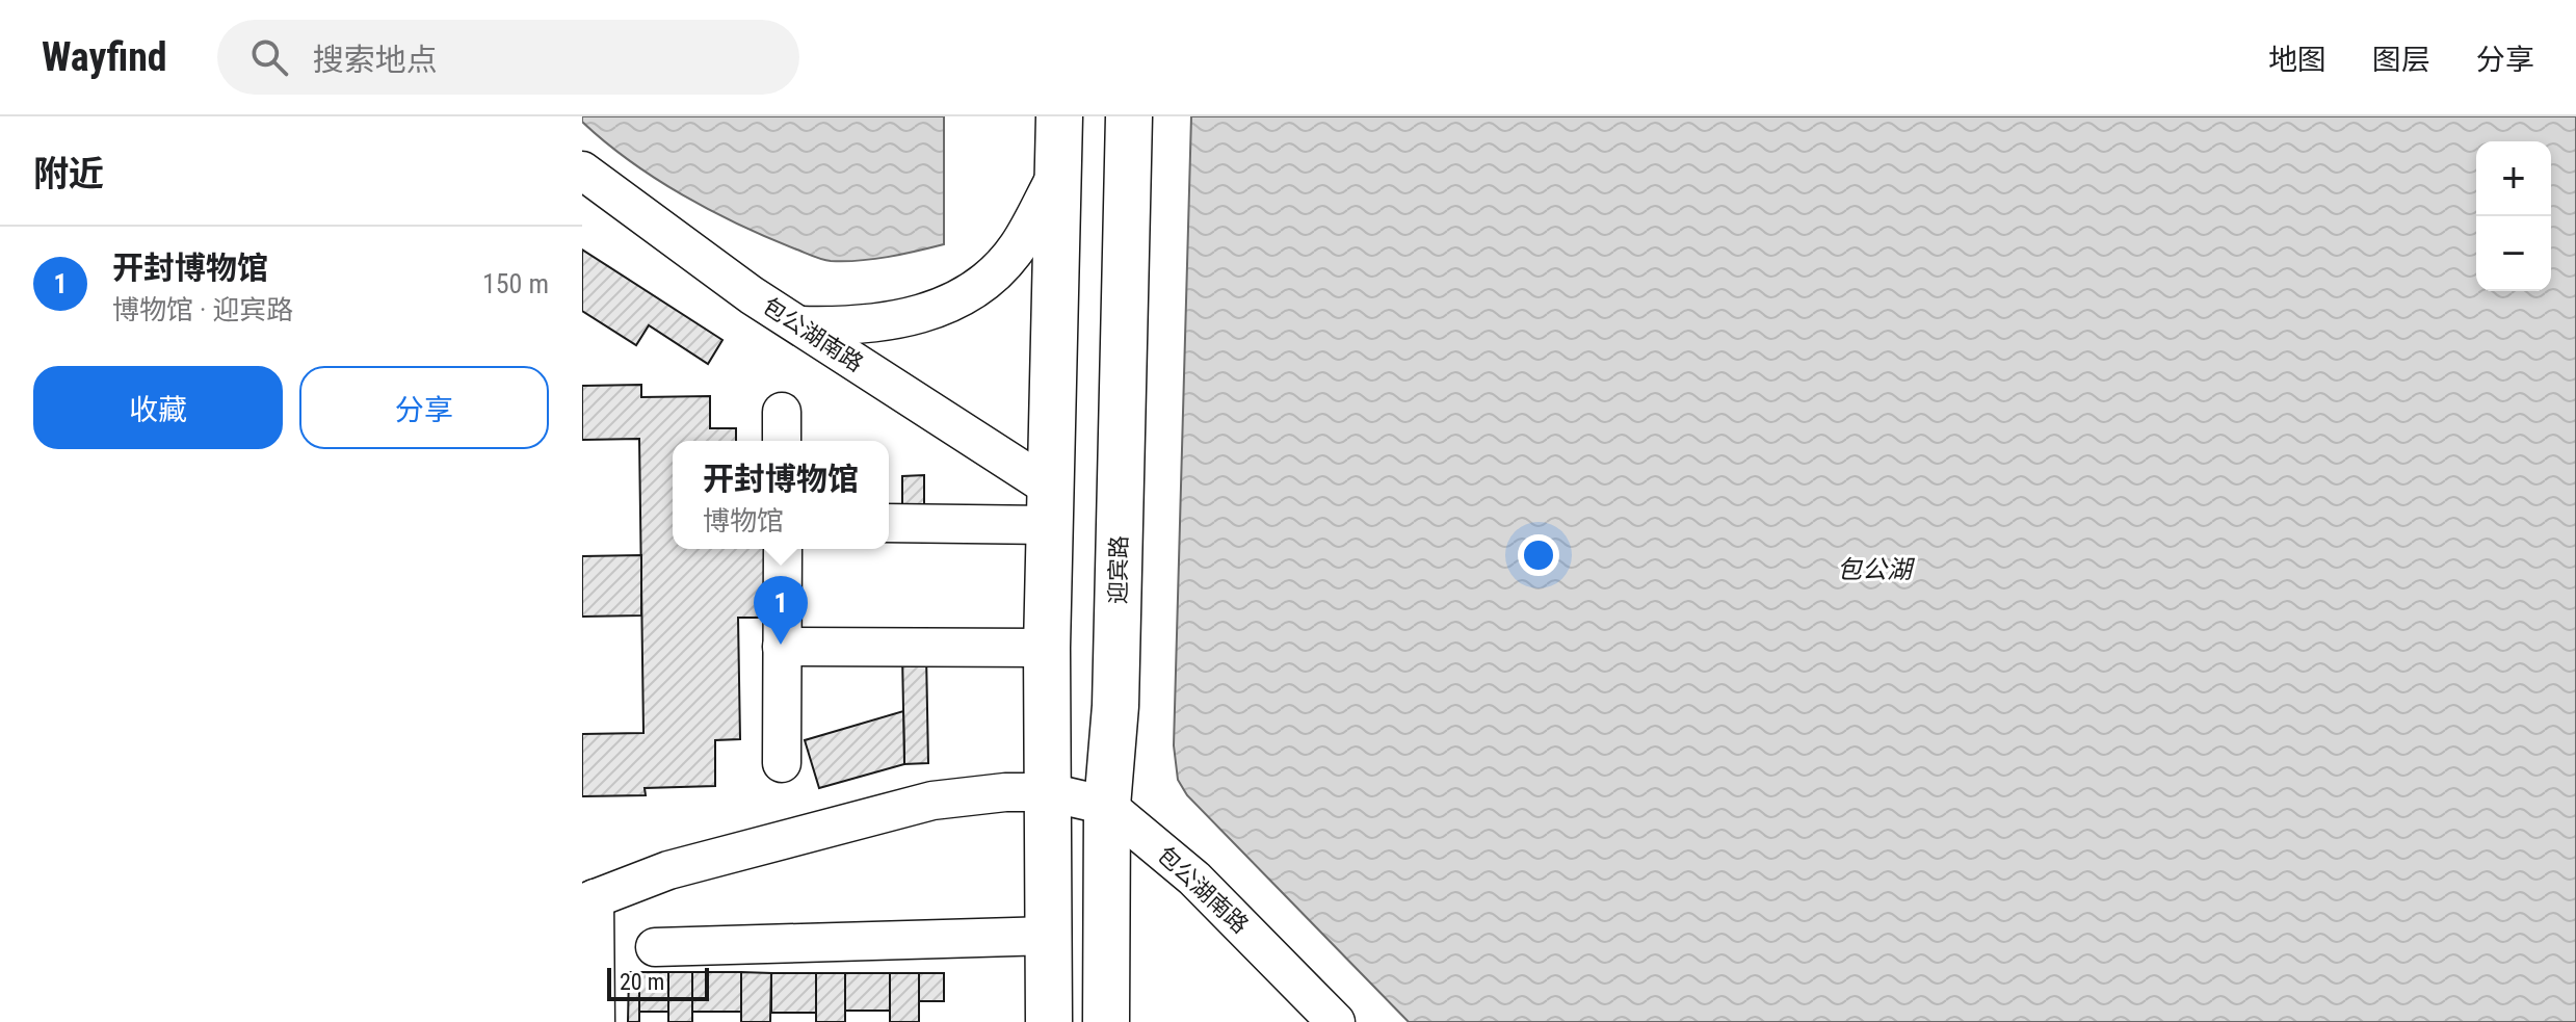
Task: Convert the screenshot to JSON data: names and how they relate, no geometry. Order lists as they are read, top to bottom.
{
  "streets": {
    "main road": ["迎宾路"],
    "street": ["包公湖南路"]
  },
  "crossings": [
    ["包公湖南路", "迎宾路"]
  ],
  "water": ["包公湖"],
  "scale_bar": "20 m",
  "page": {
    "header": "Wayfind",
    "search": "搜索地点",
    "nav": ["地图", "图层", "分享"],
    "heading": "附近",
    "map_buttons": ["+", "−"],
    "list": [
      {
        "mark": "1",
        "name": "开封博物馆",
        "note": "博物馆 · 迎宾路",
        "value": "150 m"
      }
    ],
    "buttons": ["收藏", "分享"],
    "popup": ["开封博物馆", "博物馆"],
    "pins": "1",
    "scale": "20 m"
  }
}
